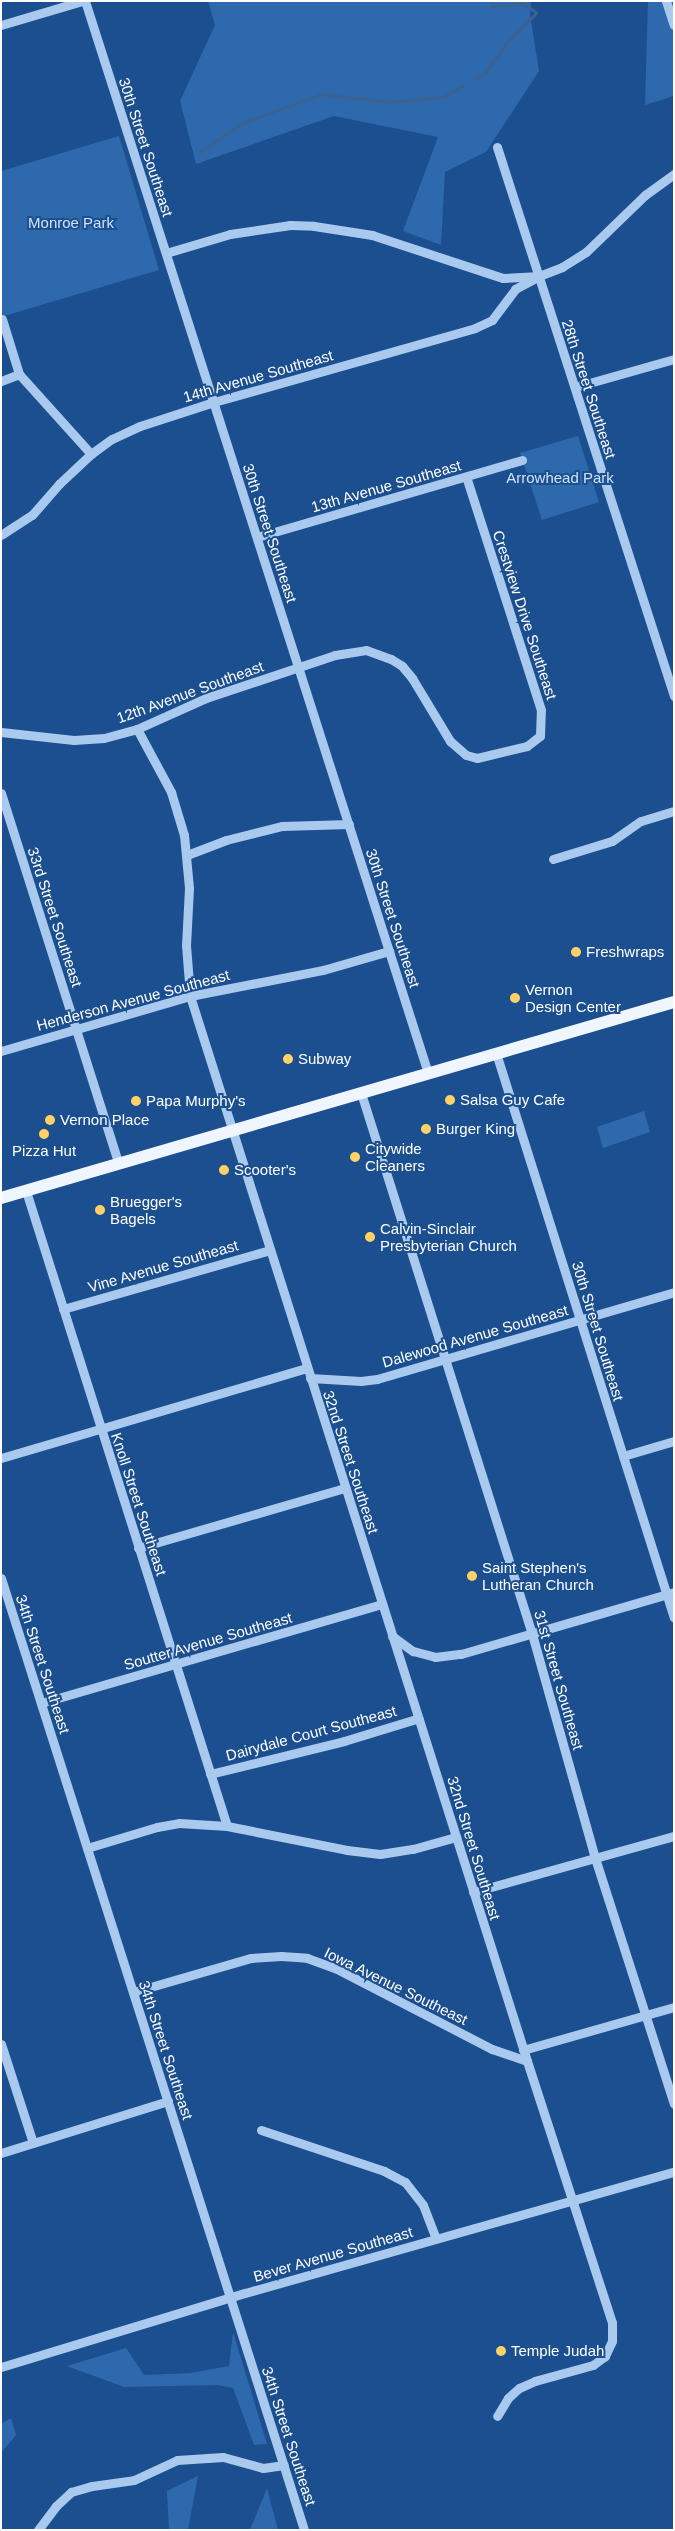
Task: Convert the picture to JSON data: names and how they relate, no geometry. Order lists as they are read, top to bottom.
{
  "streets": {
    "street": [
      "30th Street Southeast",
      "14th Avenue Southeast",
      "28th Street Southeast",
      "13th Avenue Southeast",
      "Crestview Drive Southeast",
      "12th Avenue Southeast",
      "33rd Street Southeast",
      "Henderson Avenue Southeast",
      "Vine Avenue Southeast",
      "Dalewood Avenue Southeast",
      "32nd Street Southeast",
      "Knoll Street Southeast",
      "Soutter Avenue Southeast",
      "34th Street Southeast",
      "31st Street Southeast",
      "Dairydale Court Southeast",
      "Iowa Avenue Southeast",
      "Bever Avenue Southeast"
    ]
  },
  "crossings": [
    ["30th Street Southeast", "14th Avenue Southeast"],
    ["30th Street Southeast", "13th Avenue Southeast"],
    ["30th Street Southeast", "Crestview Drive Southeast"],
    ["30th Street Southeast", "12th Avenue Southeast"],
    ["30th Street Southeast", "Henderson Avenue Southeast"],
    ["30th Street Southeast", "Dalewood Avenue Southeast"],
    ["14th Avenue Southeast", "28th Street Southeast"],
    ["13th Avenue Southeast", "Crestview Drive Southeast"],
    ["Crestview Drive Southeast", "12th Avenue Southeast"],
    ["12th Avenue Southeast", "32nd Street Southeast"],
    ["33rd Street Southeast", "Henderson Avenue Southeast"],
    ["Henderson Avenue Southeast", "32nd Street Southeast"],
    ["Vine Avenue Southeast", "32nd Street Southeast"],
    ["Vine Avenue Southeast", "Knoll Street Southeast"],
    ["Dalewood Avenue Southeast", "32nd Street Southeast"],
    ["Dalewood Avenue Southeast", "Knoll Street Southeast"],
    ["Dalewood Avenue Southeast", "31st Street Southeast"],
    ["32nd Street Southeast", "Soutter Avenue Southeast"],
    ["32nd Street Southeast", "Dairydale Court Southeast"],
    ["32nd Street Southeast", "Iowa Avenue Southeast"],
    ["32nd Street Southeast", "Bever Avenue Southeast"],
    ["Knoll Street Southeast", "Soutter Avenue Southeast"],
    ["Knoll Street Southeast", "Dairydale Court Southeast"],
    ["Soutter Avenue Southeast", "34th Street Southeast"],
    ["34th Street Southeast", "Iowa Avenue Southeast"],
    ["34th Street Southeast", "Bever Avenue Southeast"]
  ],
  "parks": ["Monroe Park", "Arrowhead Park"],
  "places": [
    "Freshwraps",
    "Vernon Design Center",
    "Subway",
    "Salsa Guy Cafe",
    "Papa Murphy's",
    "Vernon Place",
    "Burger King",
    "Pizza Hut",
    "Citywide Cleaners",
    "Scooter's",
    "Bruegger's Bagels",
    "Calvin-Sinclair Presbyterian Church",
    "Saint Stephen's Lutheran Church",
    "Temple Judah"
  ]
}
